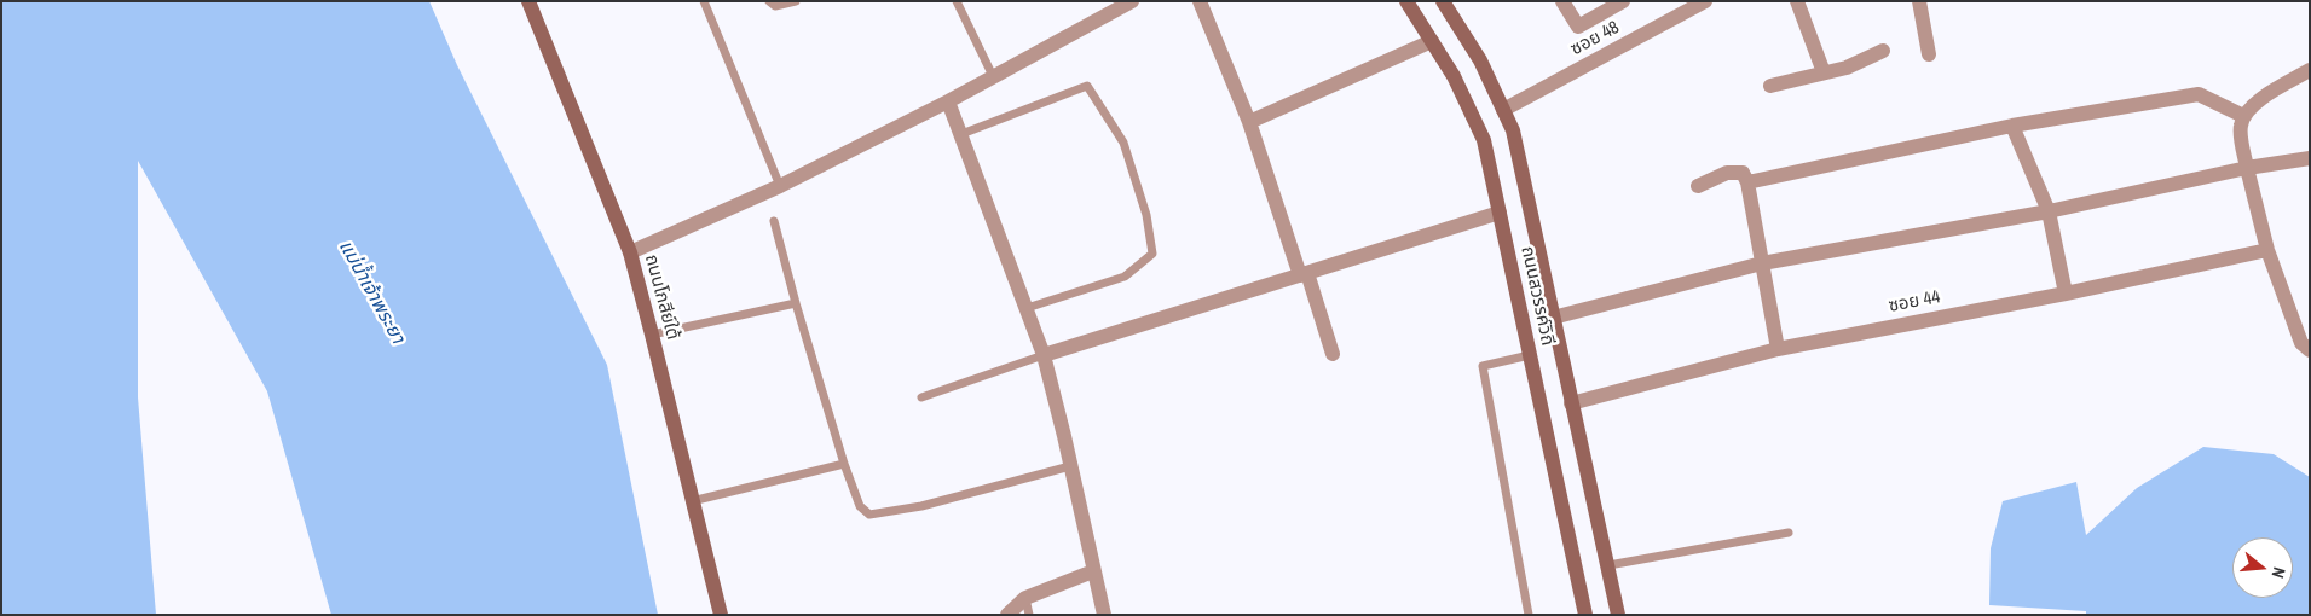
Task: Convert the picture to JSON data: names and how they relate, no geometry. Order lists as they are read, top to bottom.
{
  "streets": {
    "main road": ["ถนนสวรรค์วิถี", "ถนนโกสีย์ใต้"],
    "street": ["ซอย 48", "ซอย 44"]
  },
  "crossings": [
    ["ซอย 48", "ถนนสวรรค์วิถี"],
    ["ถนนสวรรค์วิถี", "ซอย 44"]
  ],
  "water": ["แม่น้ำเจ้าพระยา"],
  "north": "right"
}
